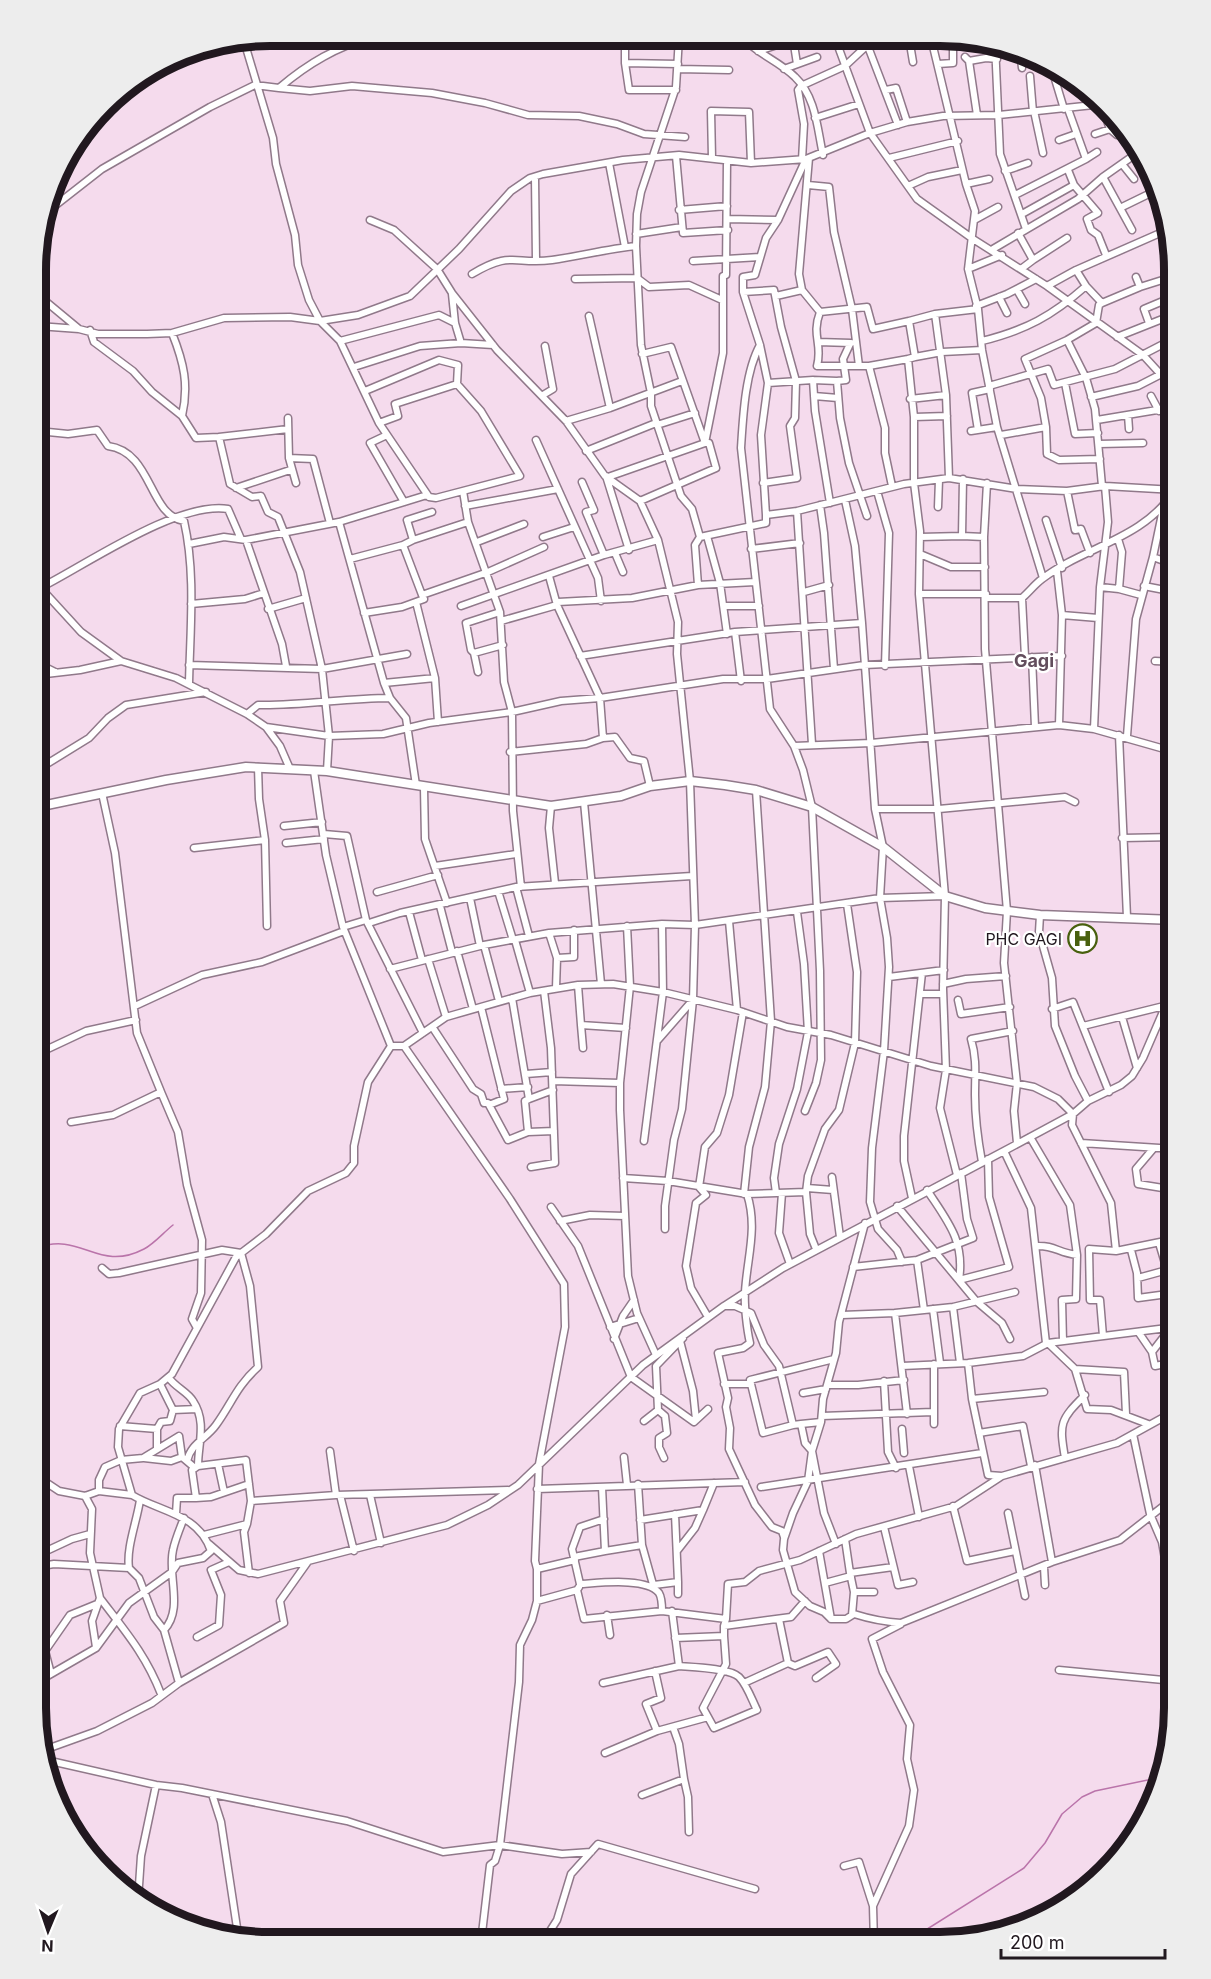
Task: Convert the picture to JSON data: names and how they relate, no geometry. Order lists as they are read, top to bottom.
{
  "districts": ["Gagi"],
  "places": {
    "hospital": ["PHC GAGI"]
  },
  "scale_bar": "200 m",
  "north": "bottom"
}
